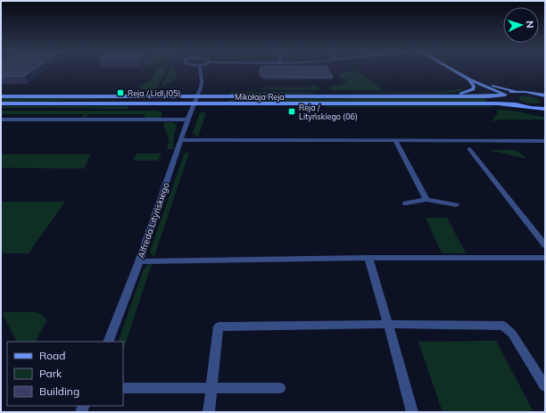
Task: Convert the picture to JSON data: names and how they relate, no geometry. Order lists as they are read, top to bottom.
{
  "streets": {
    "street": ["Mikołaja Reja", "Alfreda Lityńskiego"]
  },
  "crossings": [
    ["Mikołaja Reja", "Alfreda Lityńskiego"]
  ],
  "places": {
    "transit": ["Reja / Lidl (05)", "Reja / Lityńskiego (06)"]
  },
  "legend": ["Road", "Park", "Building"],
  "north": "right"
}
